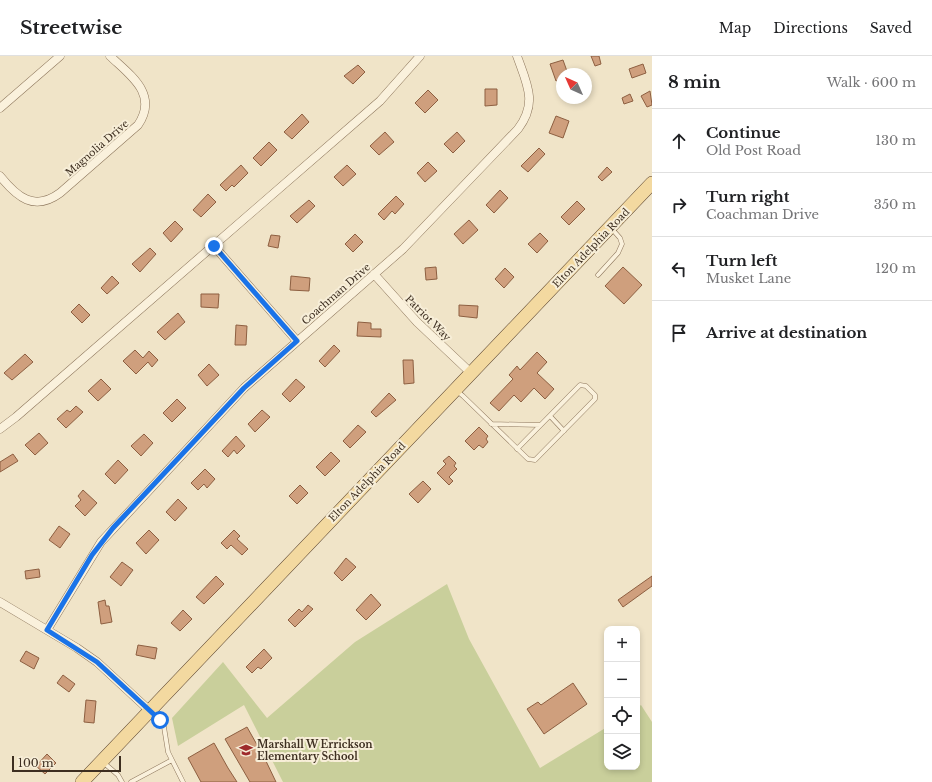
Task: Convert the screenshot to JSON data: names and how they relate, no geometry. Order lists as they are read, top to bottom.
{
  "streets": {
    "main road": ["Elton Adelphia Road"],
    "street": ["Magnolia Drive", "Coachman Drive", "Patriot Way"]
  },
  "crossings": [
    ["Elton Adelphia Road", "Patriot Way"],
    ["Coachman Drive", "Patriot Way"]
  ],
  "places": {
    "school or university": ["Marshall W Errickson Elementary School"]
  },
  "scale_bar": "100 m",
  "north": "top left",
  "page": {
    "header": "Streetwise",
    "nav": ["Map", "Directions", "Saved"],
    "heading": ["8 min", "Walk · 600 m"],
    "list": [
      ["Continue", "Old Post Road", "130 m"],
      ["Turn right", "Coachman Drive", "350 m"],
      ["Turn left", "Musket Lane", "120 m"],
      "Arrive at destination"
    ],
    "map_buttons": ["+", "−"],
    "scale": "100 m"
  }
}
